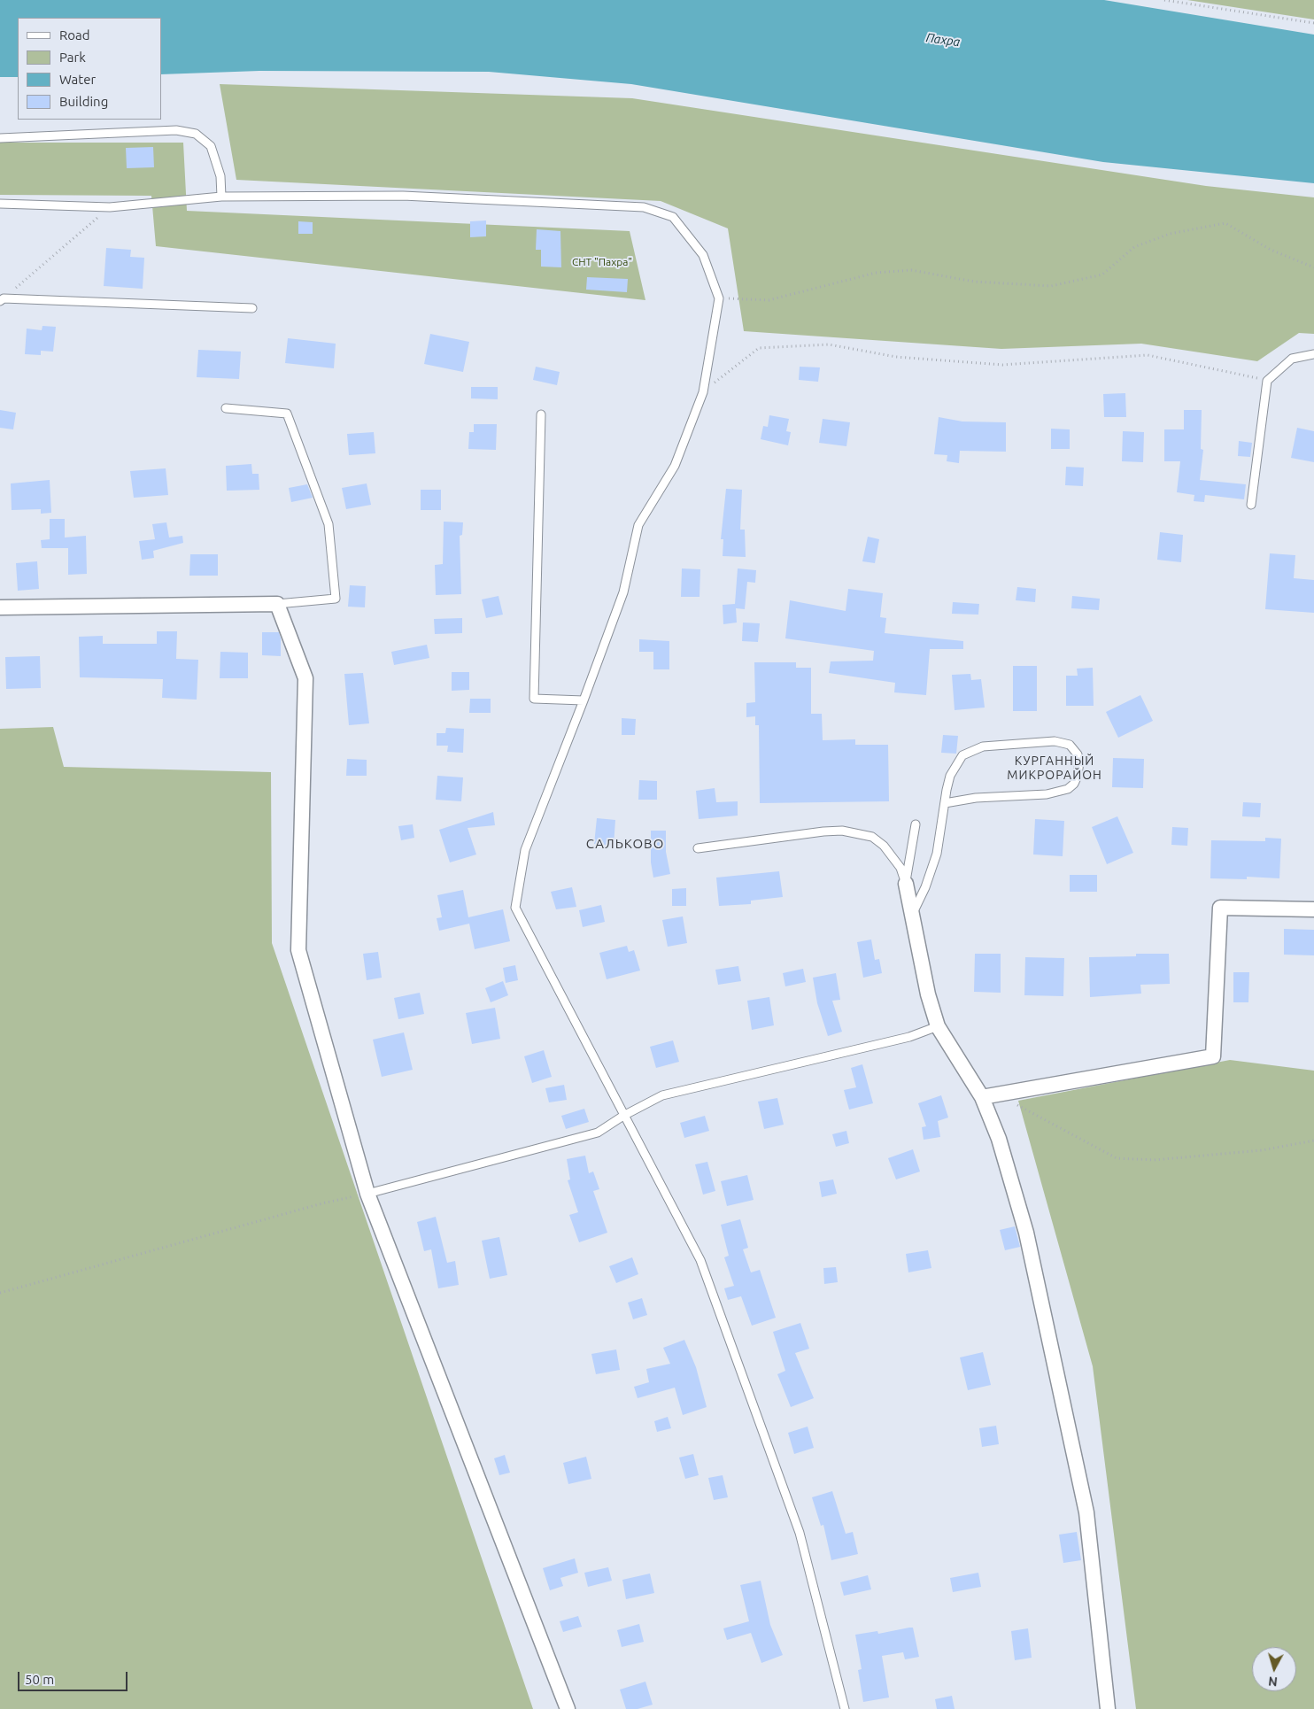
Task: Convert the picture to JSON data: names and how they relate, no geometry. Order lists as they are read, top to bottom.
{
  "districts": ["КУРГАННЫЙ МИКРОРАЙОН", "САЛЬКОВО"],
  "water": ["Пахра"],
  "parks": ["СНТ \"Пахра\""],
  "legend": [
    "Road",
    "Park",
    "Water",
    "Building"
  ],
  "scale_bar": "50 m",
  "north": "bottom"
}
